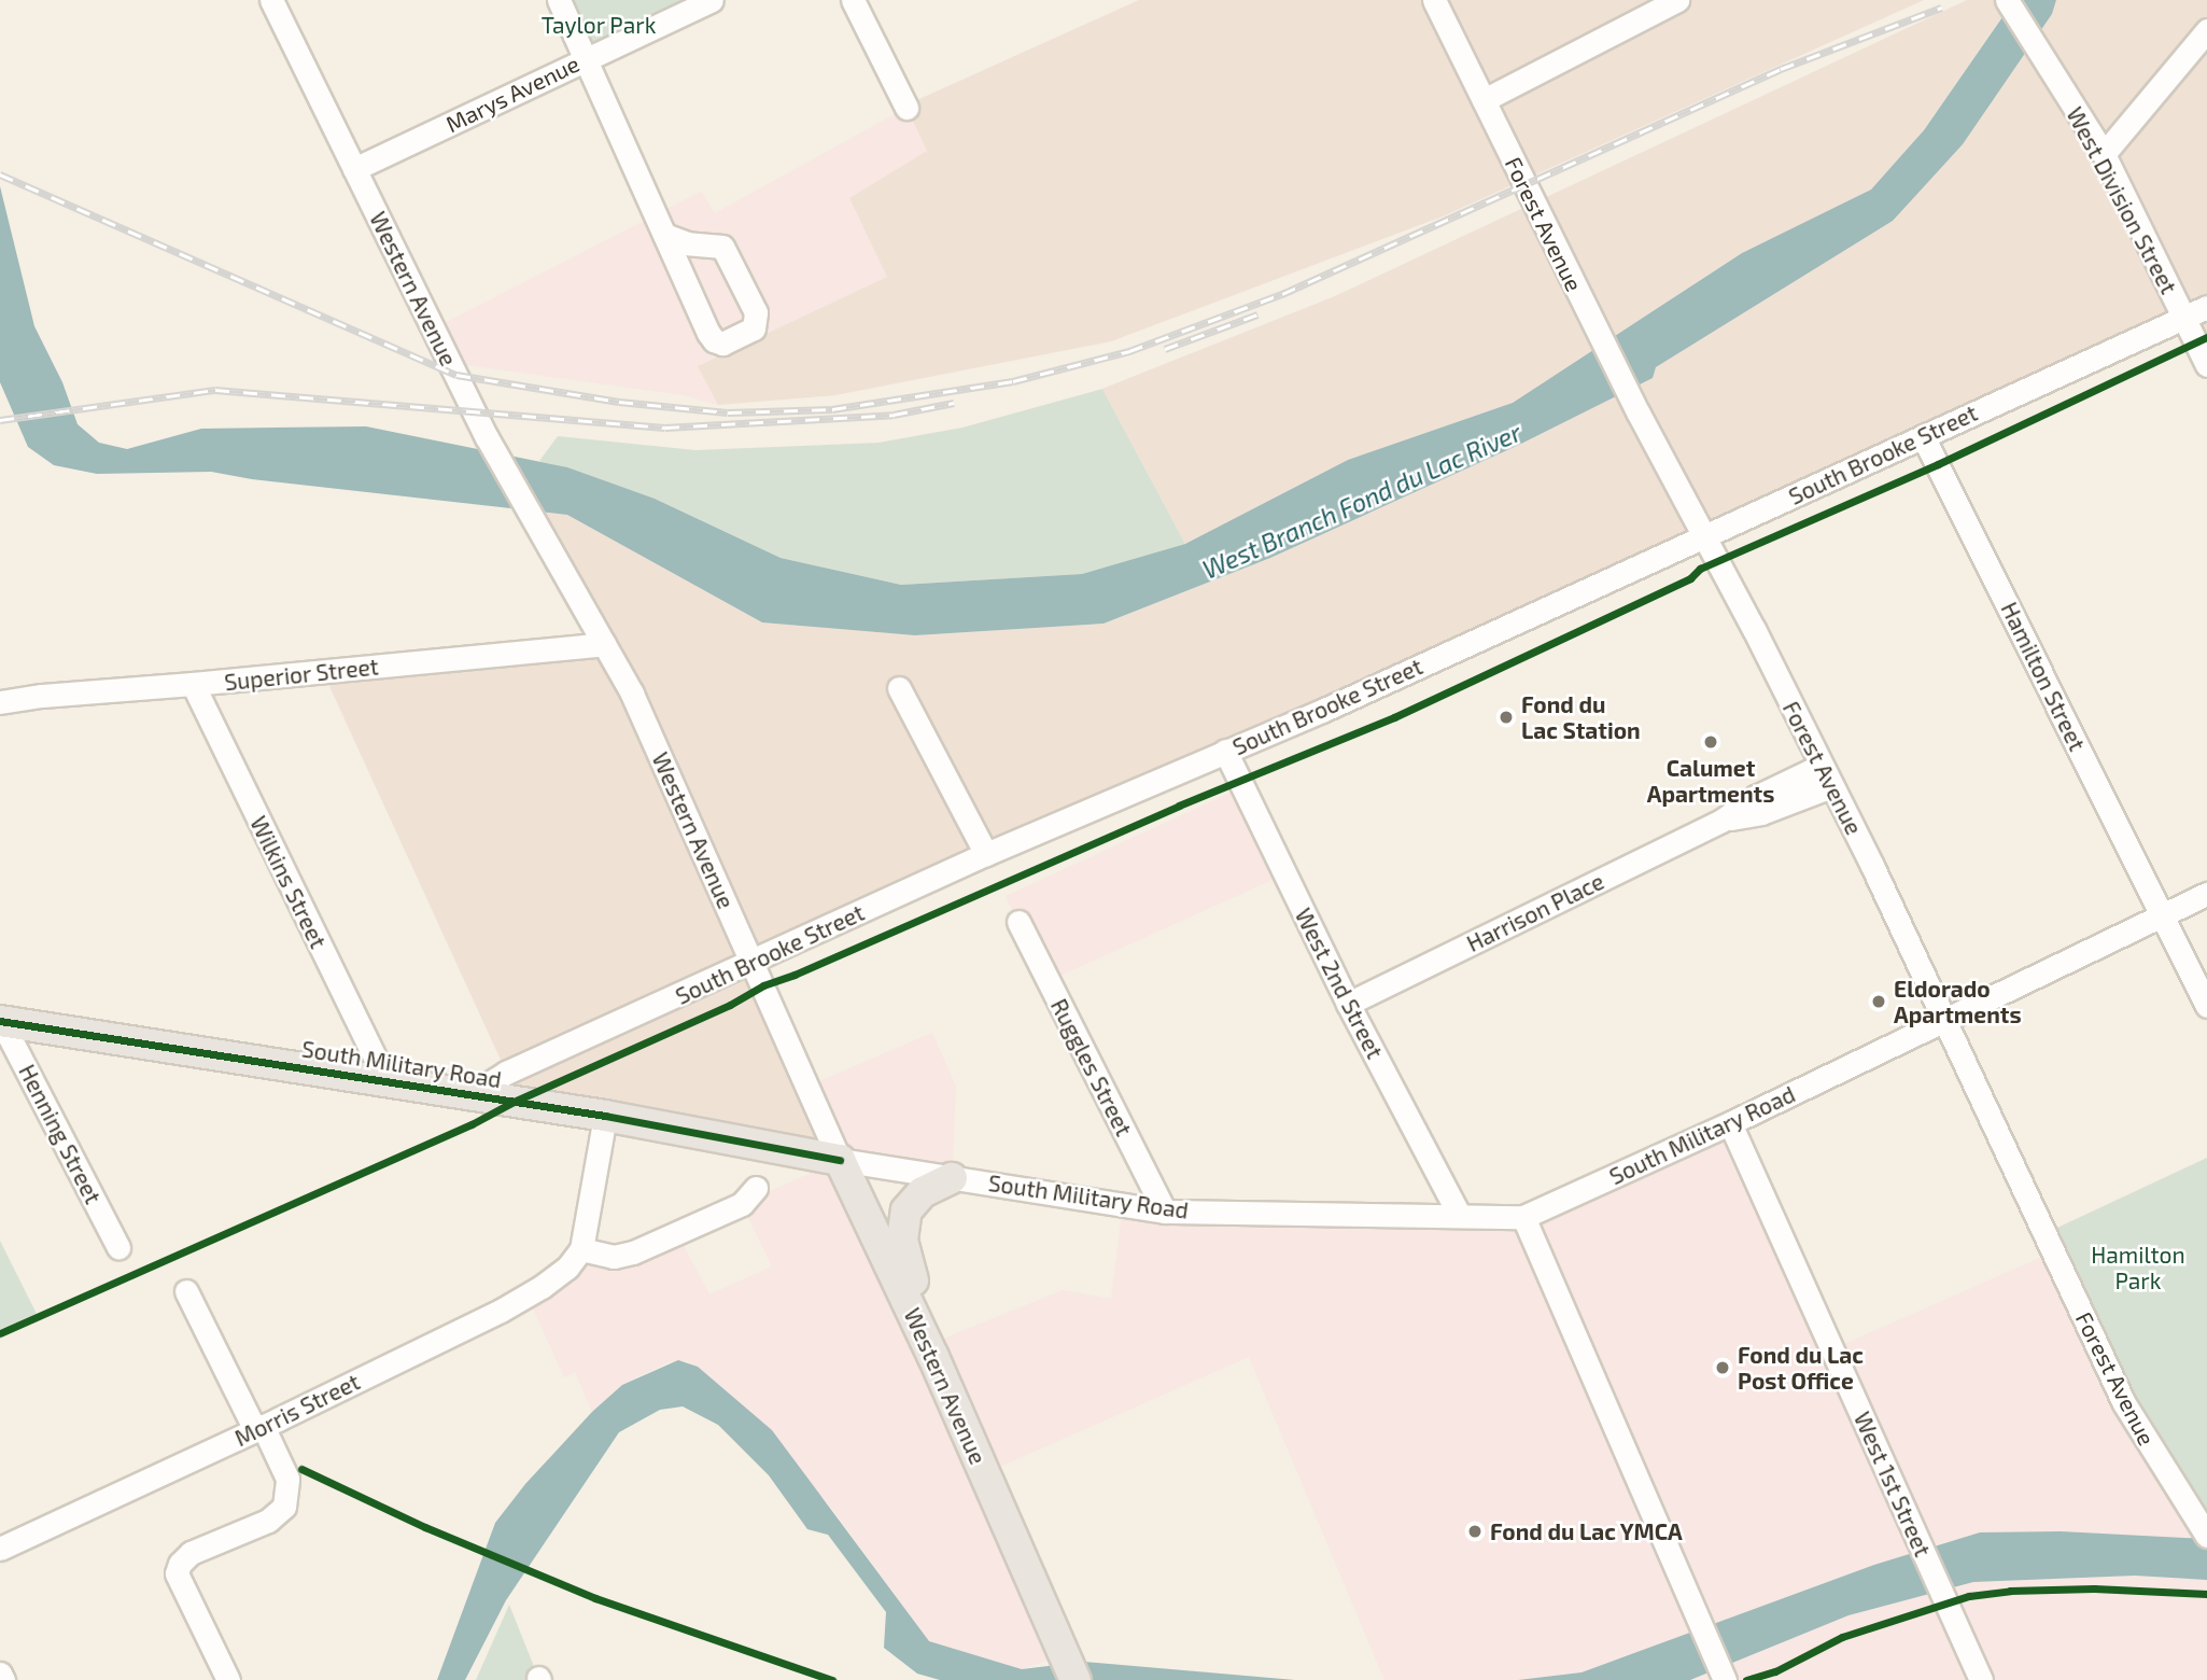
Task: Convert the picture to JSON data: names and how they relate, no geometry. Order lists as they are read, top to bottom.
{
  "streets": {
    "main road": ["Western Avenue", "South Military Road"],
    "street": [
      "Marys Avenue",
      "West Division Street",
      "Forest Avenue",
      "South Brooke Street",
      "Superior Street",
      "Hamilton Street",
      "Wilkins Street",
      "Harrison Place",
      "West 2nd Street",
      "Ruggles Street",
      "Henning Street",
      "Morris Street",
      "West 1st Street"
    ]
  },
  "crossings": [
    ["Marys Avenue", "Western Avenue"],
    ["West Division Street", "South Brooke Street"],
    ["Forest Avenue", "South Brooke Street"],
    ["Forest Avenue", "Harrison Place"],
    ["Forest Avenue", "South Military Road"],
    ["Western Avenue", "South Brooke Street"],
    ["Western Avenue", "Superior Street"],
    ["Western Avenue", "South Military Road"],
    ["South Brooke Street", "Hamilton Street"],
    ["South Brooke Street", "West 2nd Street"],
    ["South Brooke Street", "South Military Road"],
    ["Superior Street", "Wilkins Street"],
    ["Hamilton Street", "South Military Road"],
    ["Wilkins Street", "South Military Road"],
    ["Harrison Place", "West 2nd Street"],
    ["West 2nd Street", "South Military Road"],
    ["South Military Road", "Ruggles Street"],
    ["South Military Road", "Henning Street"],
    ["South Military Road", "West 1st Street"]
  ],
  "water": ["West Branch Fond du Lac River"],
  "parks": ["Taylor Park", "Hamilton Park"],
  "places": [
    "Fond du Lac Station",
    "Calumet Apartments",
    "Eldorado Apartments",
    "Fond du Lac Post Office",
    "Fond du Lac YMCA"
  ]
}
